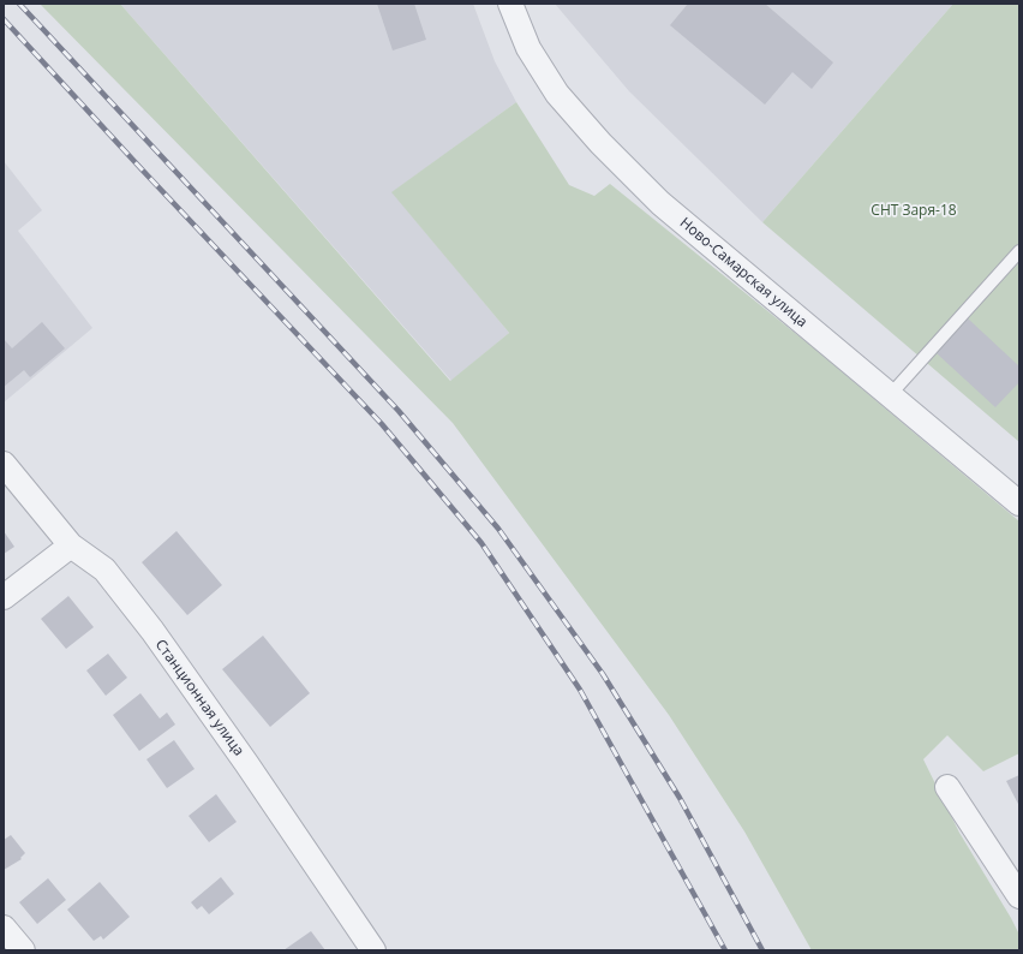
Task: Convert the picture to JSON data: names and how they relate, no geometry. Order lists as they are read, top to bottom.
{
  "streets": {
    "street": ["Ново-Самарская улица", "Станционная улица"]
  },
  "parks": ["СНТ Заря-18"]
}
